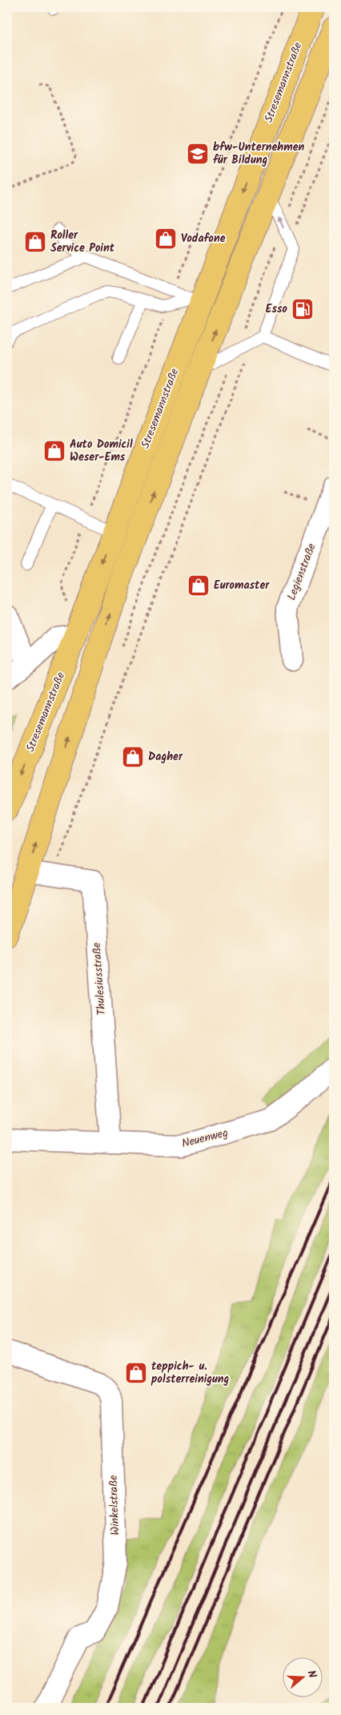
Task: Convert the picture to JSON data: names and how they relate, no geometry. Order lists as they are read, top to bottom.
{
  "streets": {
    "main road": ["Stresemannstraße"],
    "street": [
      "Legienstraße",
      "Thulesiusstraße",
      "Neuenweg",
      "Winkelstraße"
    ]
  },
  "crossings": [
    ["Stresemannstraße", "Thulesiusstraße"],
    ["Thulesiusstraße", "Neuenweg"]
  ],
  "places": {
    "school or university": ["bfw-Unternehmen für Bildung"],
    "shop": [
      "Vodafone",
      "Roller Service Point",
      "Auto Domicil Weser-Ems",
      "Euromaster",
      "Dagher",
      "teppich- u. polsterreinigung"
    ],
    "fuel station": ["Esso"]
  },
  "north": "right"
}
